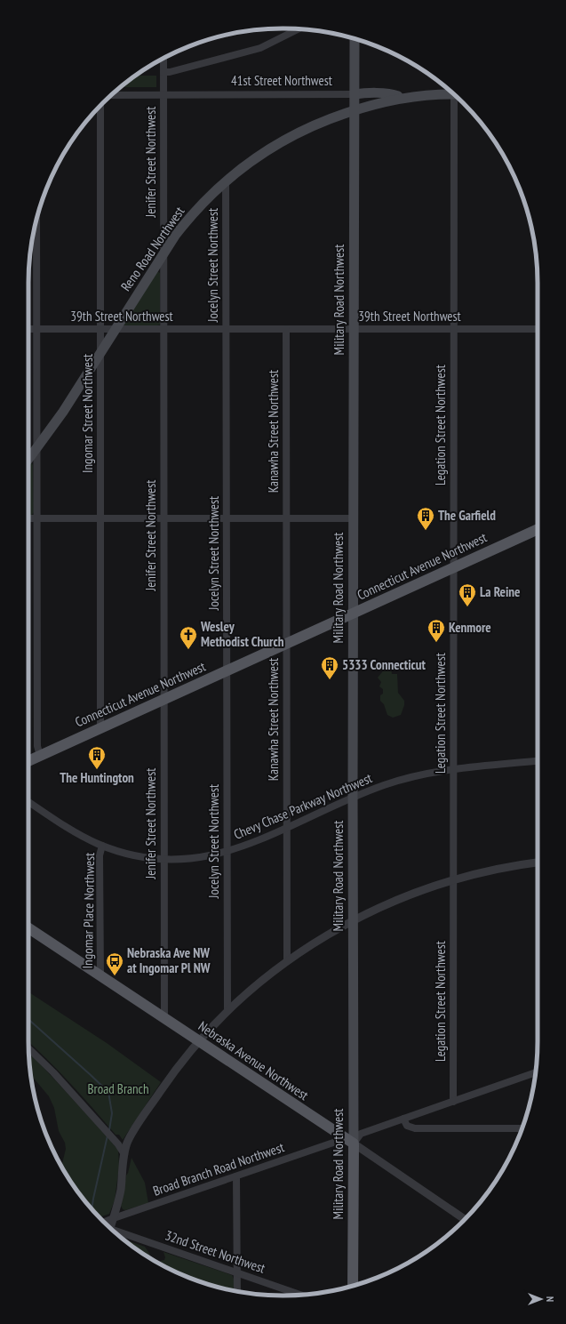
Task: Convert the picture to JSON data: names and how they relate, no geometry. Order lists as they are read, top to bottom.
{
  "streets": {
    "main road": [
      "41st Street Northwest",
      "Reno Road Northwest",
      "Military Road Northwest",
      "Connecticut Avenue Northwest",
      "Nebraska Avenue Northwest"
    ],
    "street": [
      "Jenifer Street Northwest",
      "Jocelyn Street Northwest",
      "39th Street Northwest",
      "Ingomar Street Northwest",
      "Legation Street Northwest",
      "Kanawha Street Northwest",
      "Chevy Chase Parkway Northwest",
      "Ingomar Place Northwest",
      "Broad Branch Road Northwest",
      "32nd Street Northwest"
    ]
  },
  "crossings": [
    ["41st Street Northwest", "Jenifer Street Northwest"],
    ["41st Street Northwest", "Reno Road Northwest"],
    ["41st Street Northwest", "Military Road Northwest"],
    ["Jenifer Street Northwest", "Reno Road Northwest"],
    ["Jenifer Street Northwest", "39th Street Northwest"],
    ["Jenifer Street Northwest", "Connecticut Avenue Northwest"],
    ["Jenifer Street Northwest", "Chevy Chase Parkway Northwest"],
    ["Jenifer Street Northwest", "Nebraska Avenue Northwest"],
    ["Reno Road Northwest", "Jocelyn Street Northwest"],
    ["Reno Road Northwest", "Military Road Northwest"],
    ["Reno Road Northwest", "39th Street Northwest"],
    ["Reno Road Northwest", "Ingomar Street Northwest"],
    ["Jocelyn Street Northwest", "39th Street Northwest"],
    ["Jocelyn Street Northwest", "Connecticut Avenue Northwest"],
    ["Jocelyn Street Northwest", "Chevy Chase Parkway Northwest"],
    ["Military Road Northwest", "39th Street Northwest"],
    ["Military Road Northwest", "Connecticut Avenue Northwest"],
    ["Military Road Northwest", "Chevy Chase Parkway Northwest"],
    ["Military Road Northwest", "Nebraska Avenue Northwest"],
    ["39th Street Northwest", "Ingomar Street Northwest"],
    ["39th Street Northwest", "Legation Street Northwest"],
    ["39th Street Northwest", "Kanawha Street Northwest"],
    ["Ingomar Street Northwest", "Connecticut Avenue Northwest"],
    ["Legation Street Northwest", "Connecticut Avenue Northwest"],
    ["Legation Street Northwest", "Chevy Chase Parkway Northwest"],
    ["Kanawha Street Northwest", "Connecticut Avenue Northwest"],
    ["Kanawha Street Northwest", "Chevy Chase Parkway Northwest"],
    ["Chevy Chase Parkway Northwest", "Ingomar Place Northwest"],
    ["Ingomar Place Northwest", "Nebraska Avenue Northwest"],
    ["Nebraska Avenue Northwest", "Broad Branch Road Northwest"]
  ],
  "parks": ["Broad Branch"],
  "places": {
    "building": [
      "The Garfield",
      "La Reine",
      "Kenmore",
      "5333 Connecticut",
      "The Huntington"
    ],
    "church": ["Wesley Methodist Church"],
    "bus stop": ["Nebraska Ave NW at Ingomar Pl NW"]
  },
  "north": "right"
}
